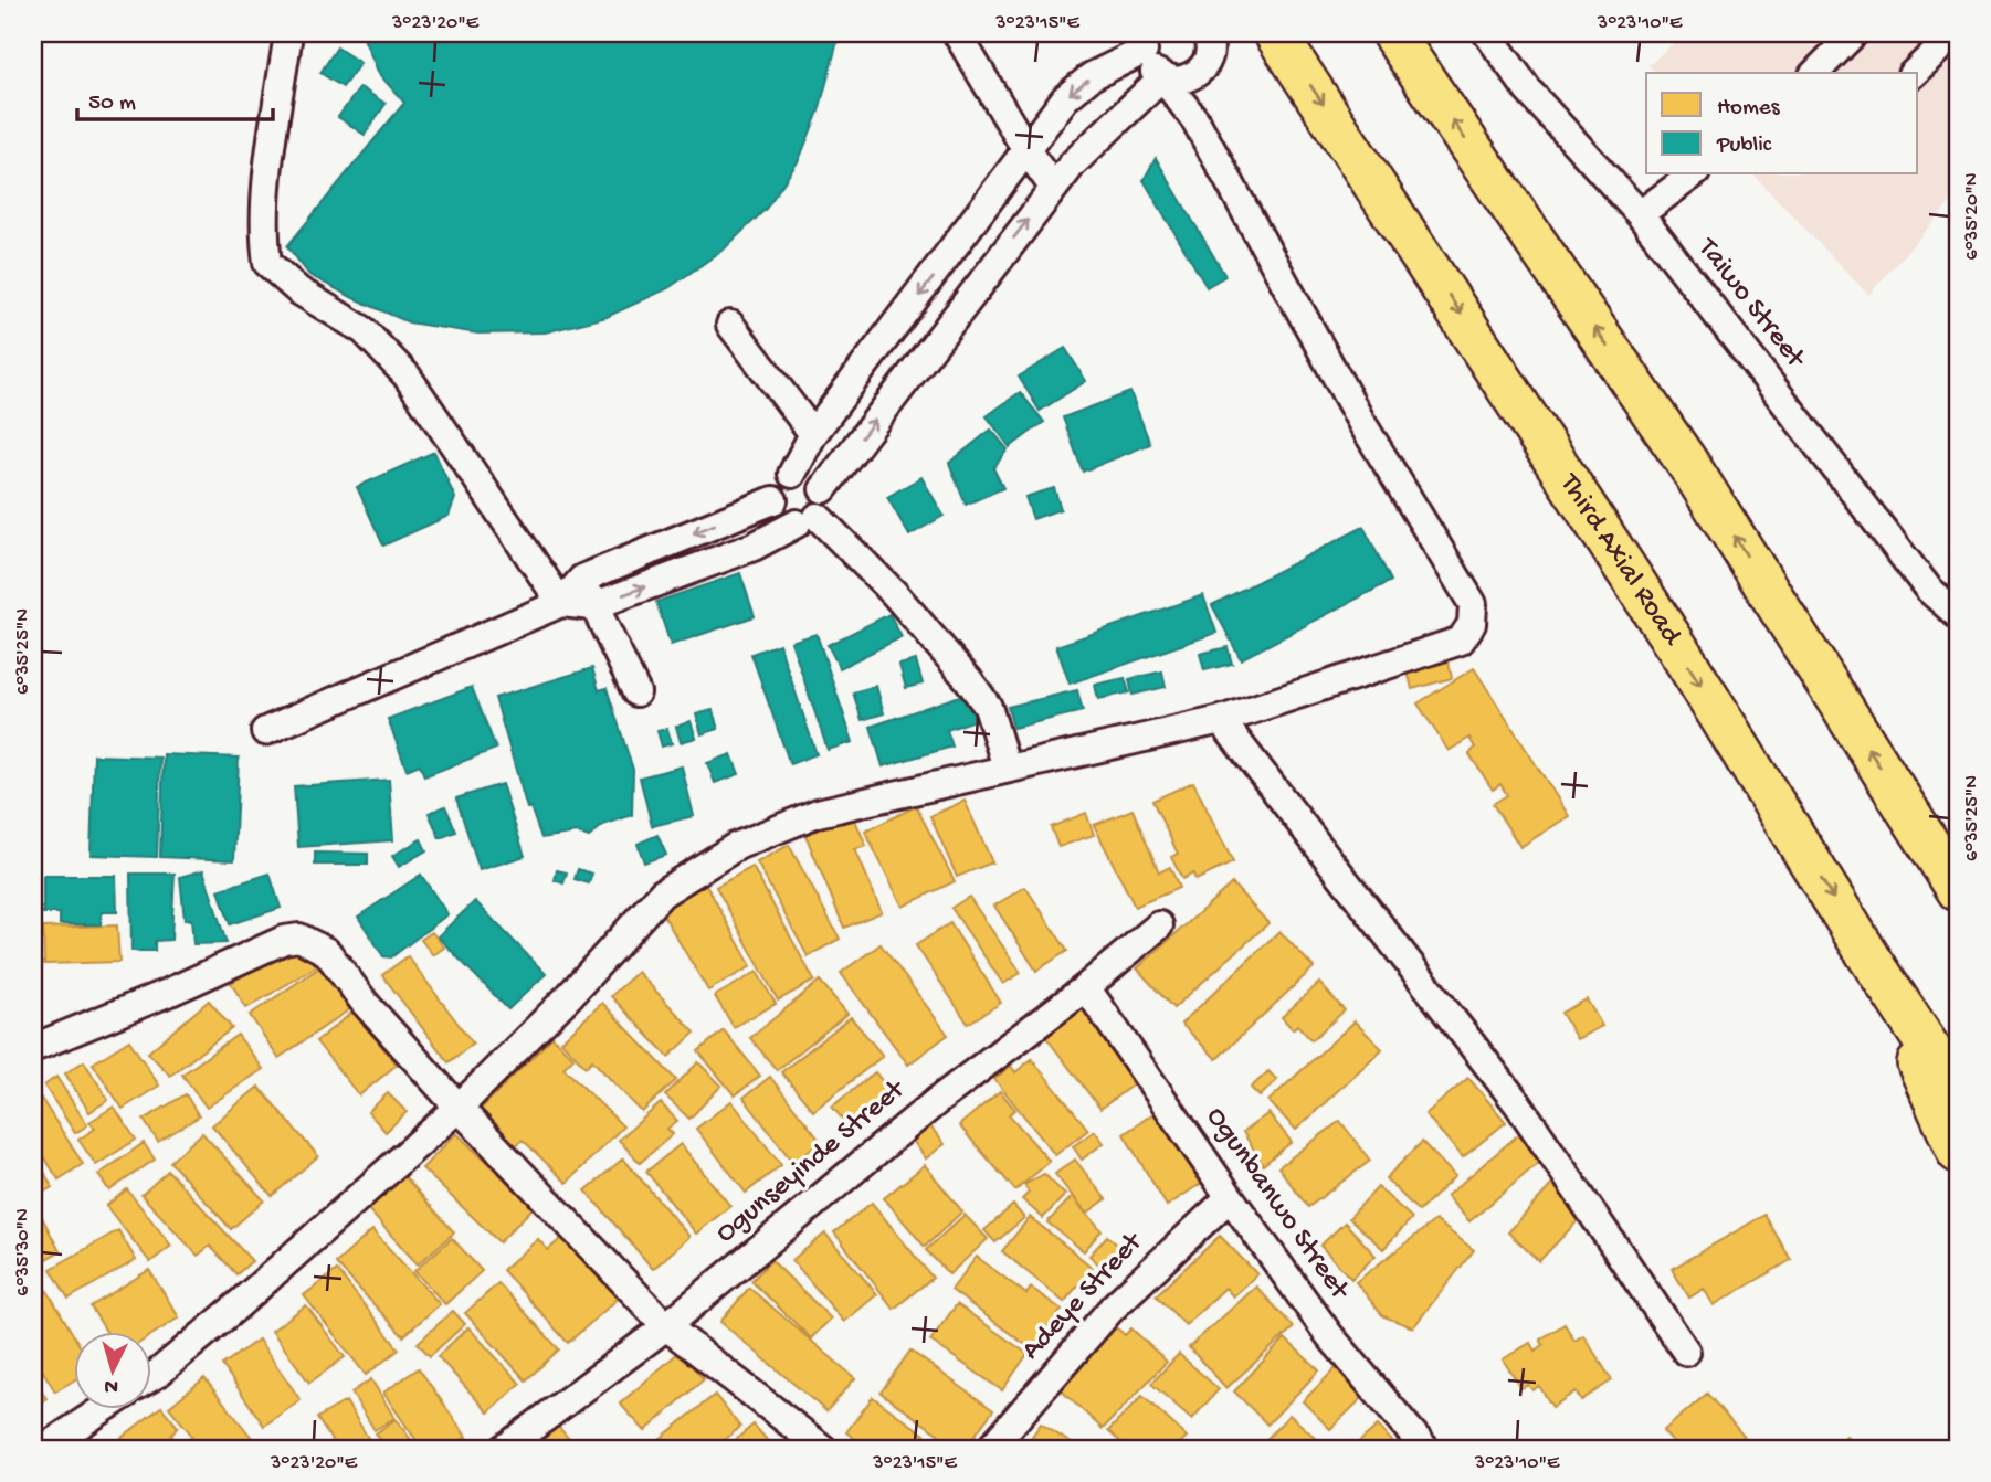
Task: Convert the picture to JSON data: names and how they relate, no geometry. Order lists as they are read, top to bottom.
{
  "streets": {
    "highway": ["Third Axial Road"],
    "street": [
      "Taiwo Street",
      "Ogunseyinde Street",
      "Ogunbanwo Street",
      "Adeye Street"
    ]
  },
  "crossings": [
    ["Ogunseyinde Street", "Ogunbanwo Street"],
    ["Ogunbanwo Street", "Adeye Street"]
  ],
  "legend": ["Homes", "Public"],
  "scale_bar": "50 m",
  "north": "bottom",
  "coordinates": [
    "3°23'20\"E",
    "3°23'15\"E",
    "3°23'10\"E",
    "6°35'20\"N",
    "6°35'25\"N",
    "6°35'30\"N"
  ]
}
